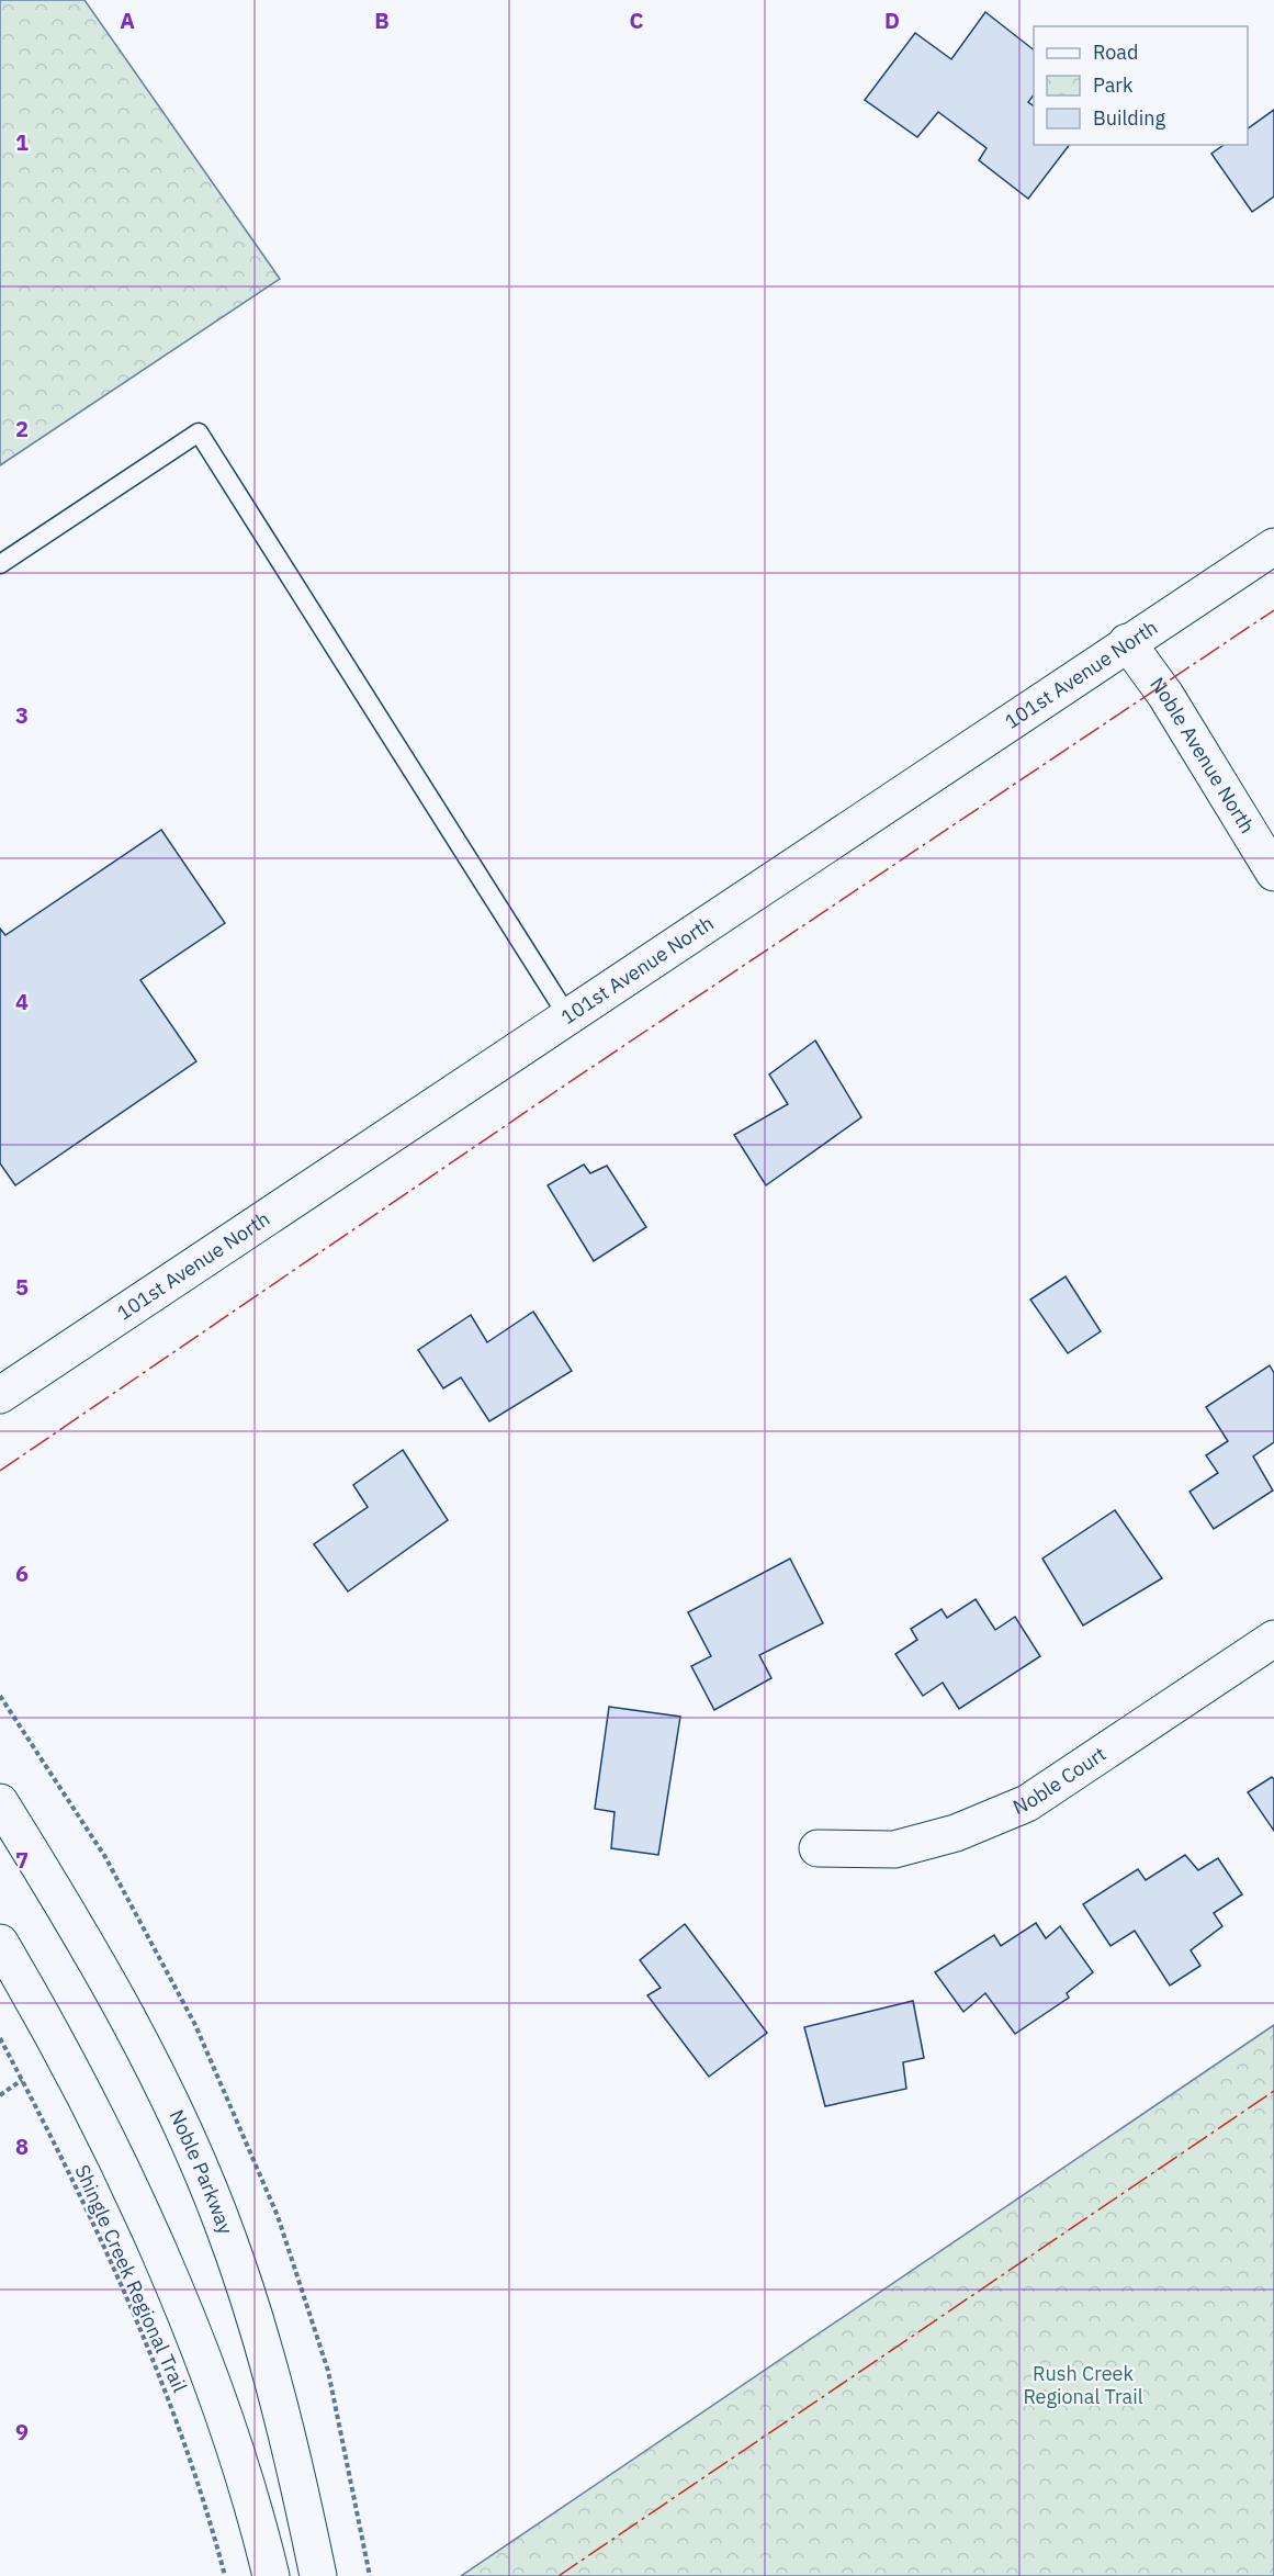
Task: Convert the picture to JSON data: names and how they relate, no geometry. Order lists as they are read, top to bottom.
{
  "streets": {
    "street": [
      "101st Avenue North",
      "Noble Avenue North",
      "Noble Court",
      "Noble Parkway"
    ],
    "path": ["Shingle Creek Regional Trail"]
  },
  "crossings": [
    ["101st Avenue North", "Noble Avenue North"]
  ],
  "parks": ["Rush Creek Regional Trail"],
  "legend": ["Road", "Park", "Building"],
  "grid": {
    "columns": [
      "A",
      "B",
      "C",
      "D"
    ],
    "rows": [
      "1",
      "2",
      "3",
      "4",
      "5",
      "6",
      "7",
      "8",
      "9"
    ]
  }
}
